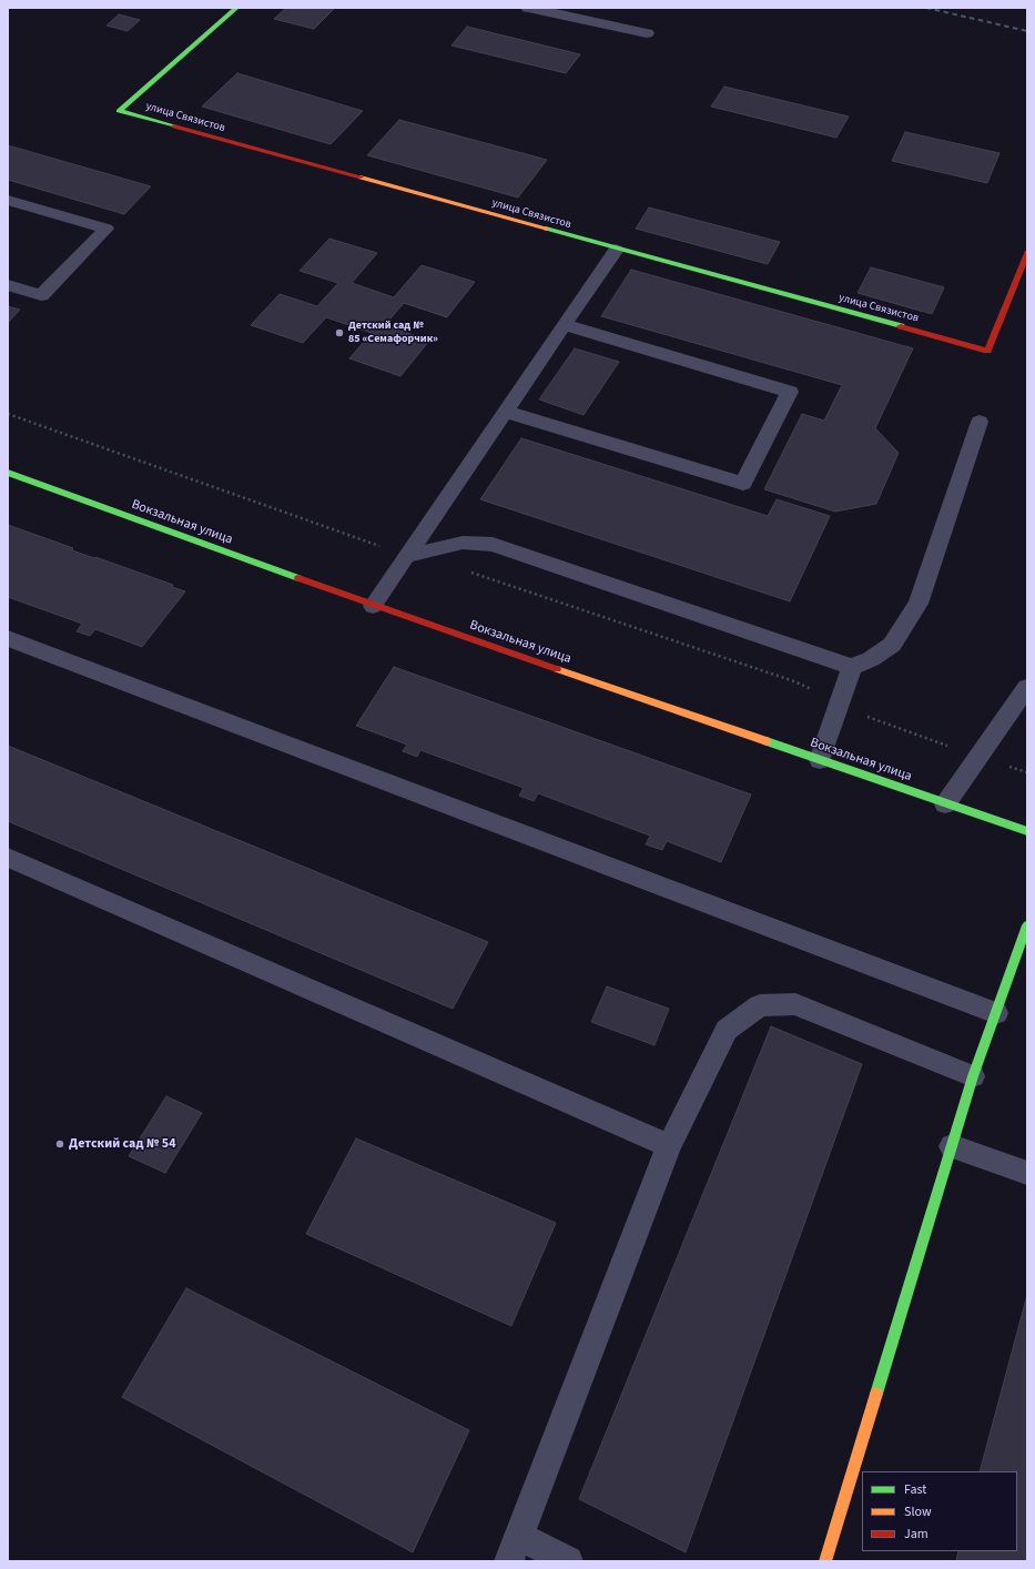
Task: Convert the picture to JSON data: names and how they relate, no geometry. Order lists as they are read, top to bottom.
{
  "streets": {
    "street": ["улица Связистов", "Вокзальная улица"]
  },
  "places": ["Детский сад № 85 «Семафорчик»", "Детский сад № 54"],
  "legend": ["Fast", "Slow", "Jam"]
}
